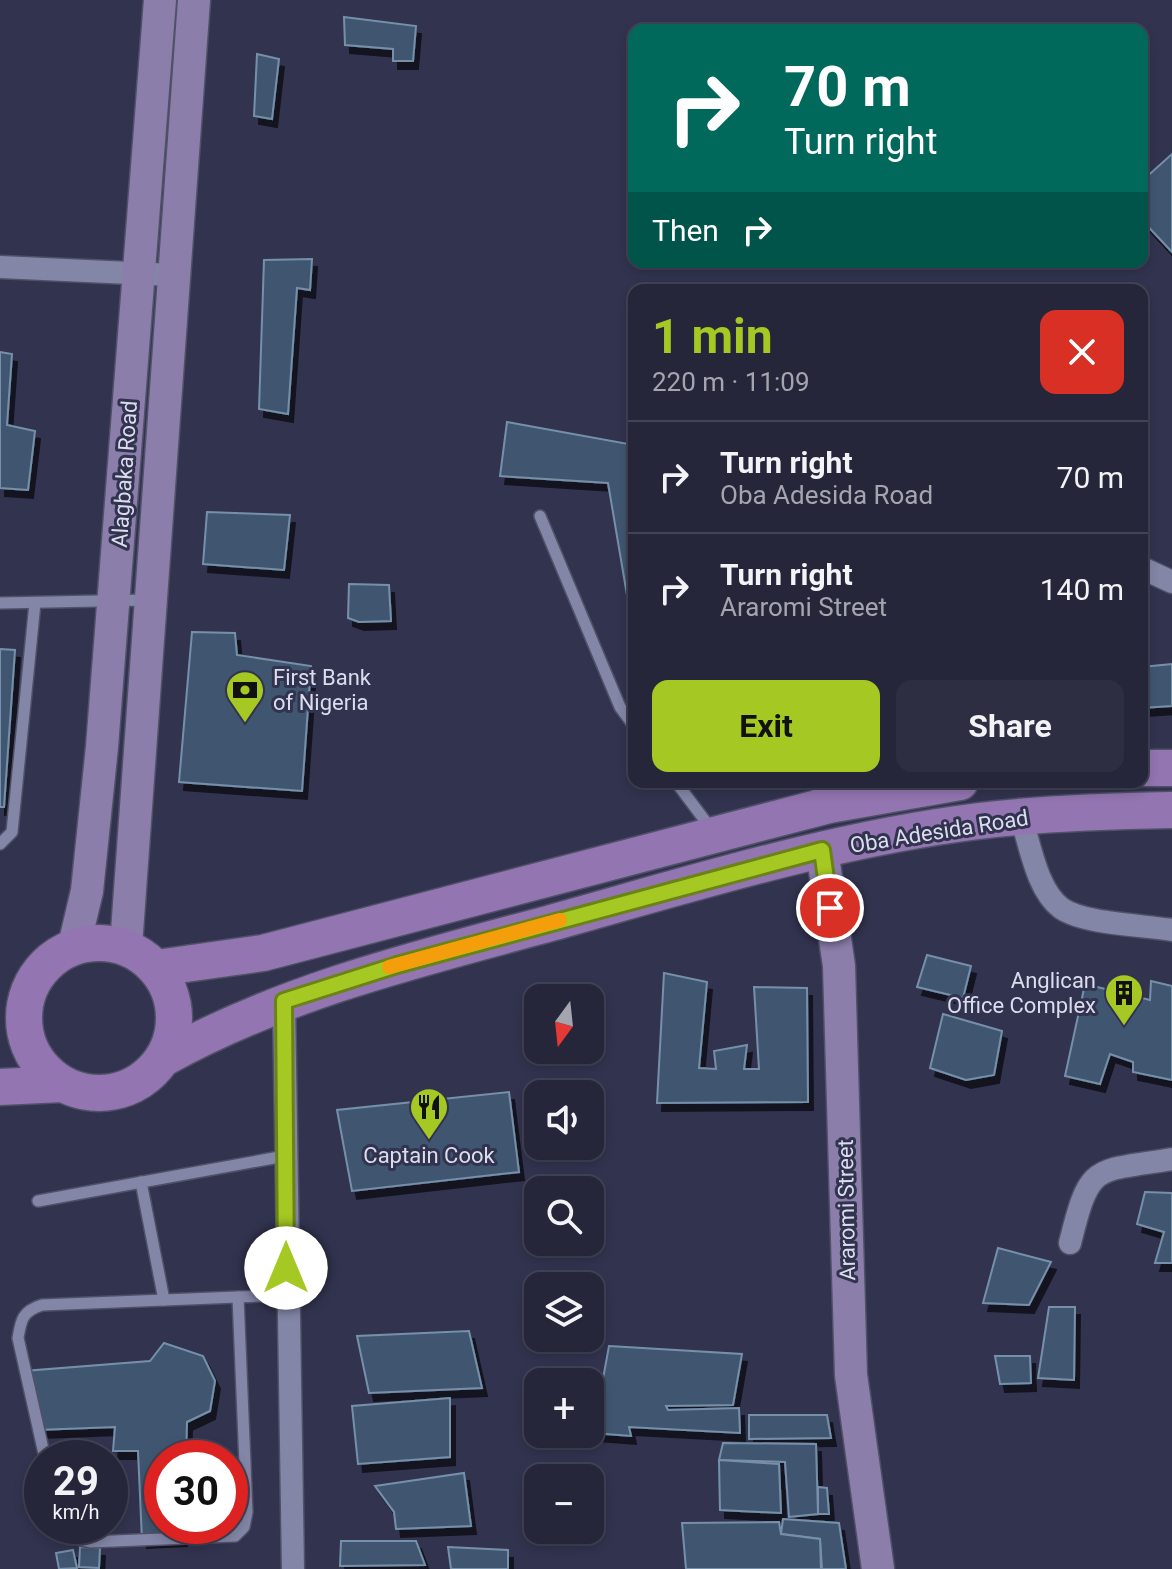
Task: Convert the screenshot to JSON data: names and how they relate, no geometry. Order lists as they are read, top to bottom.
{
  "streets": {
    "main road": ["Alagbaka Road", "Oba Adesida Road", "Araromi Street"]
  },
  "crossings": [
    ["Alagbaka Road", "Oba Adesida Road"],
    ["Oba Adesida Road", "Araromi Street"]
  ],
  "places": {
    "bank": ["First Bank of Nigeria"],
    "building": ["Anglican Office Complex"],
    "restaurant": ["Captain Cook"]
  },
  "north": "bottom",
  "page": {
    "turn": ["70 m", "Turn right"],
    "then": "Then",
    "heading": ["1 min", "220 m · 11:09"],
    "list": [
      {
        "name": "Turn right",
        "note": "Oba Adesida Road",
        "value": "70 m"
      },
      {
        "name": "Turn right",
        "note": "Araromi Street",
        "value": "140 m"
      }
    ],
    "buttons": ["Exit", "Share"],
    "map_buttons": ["+", "−"],
    "speed": "29 km/h",
    "limit": "30"
  }
}
